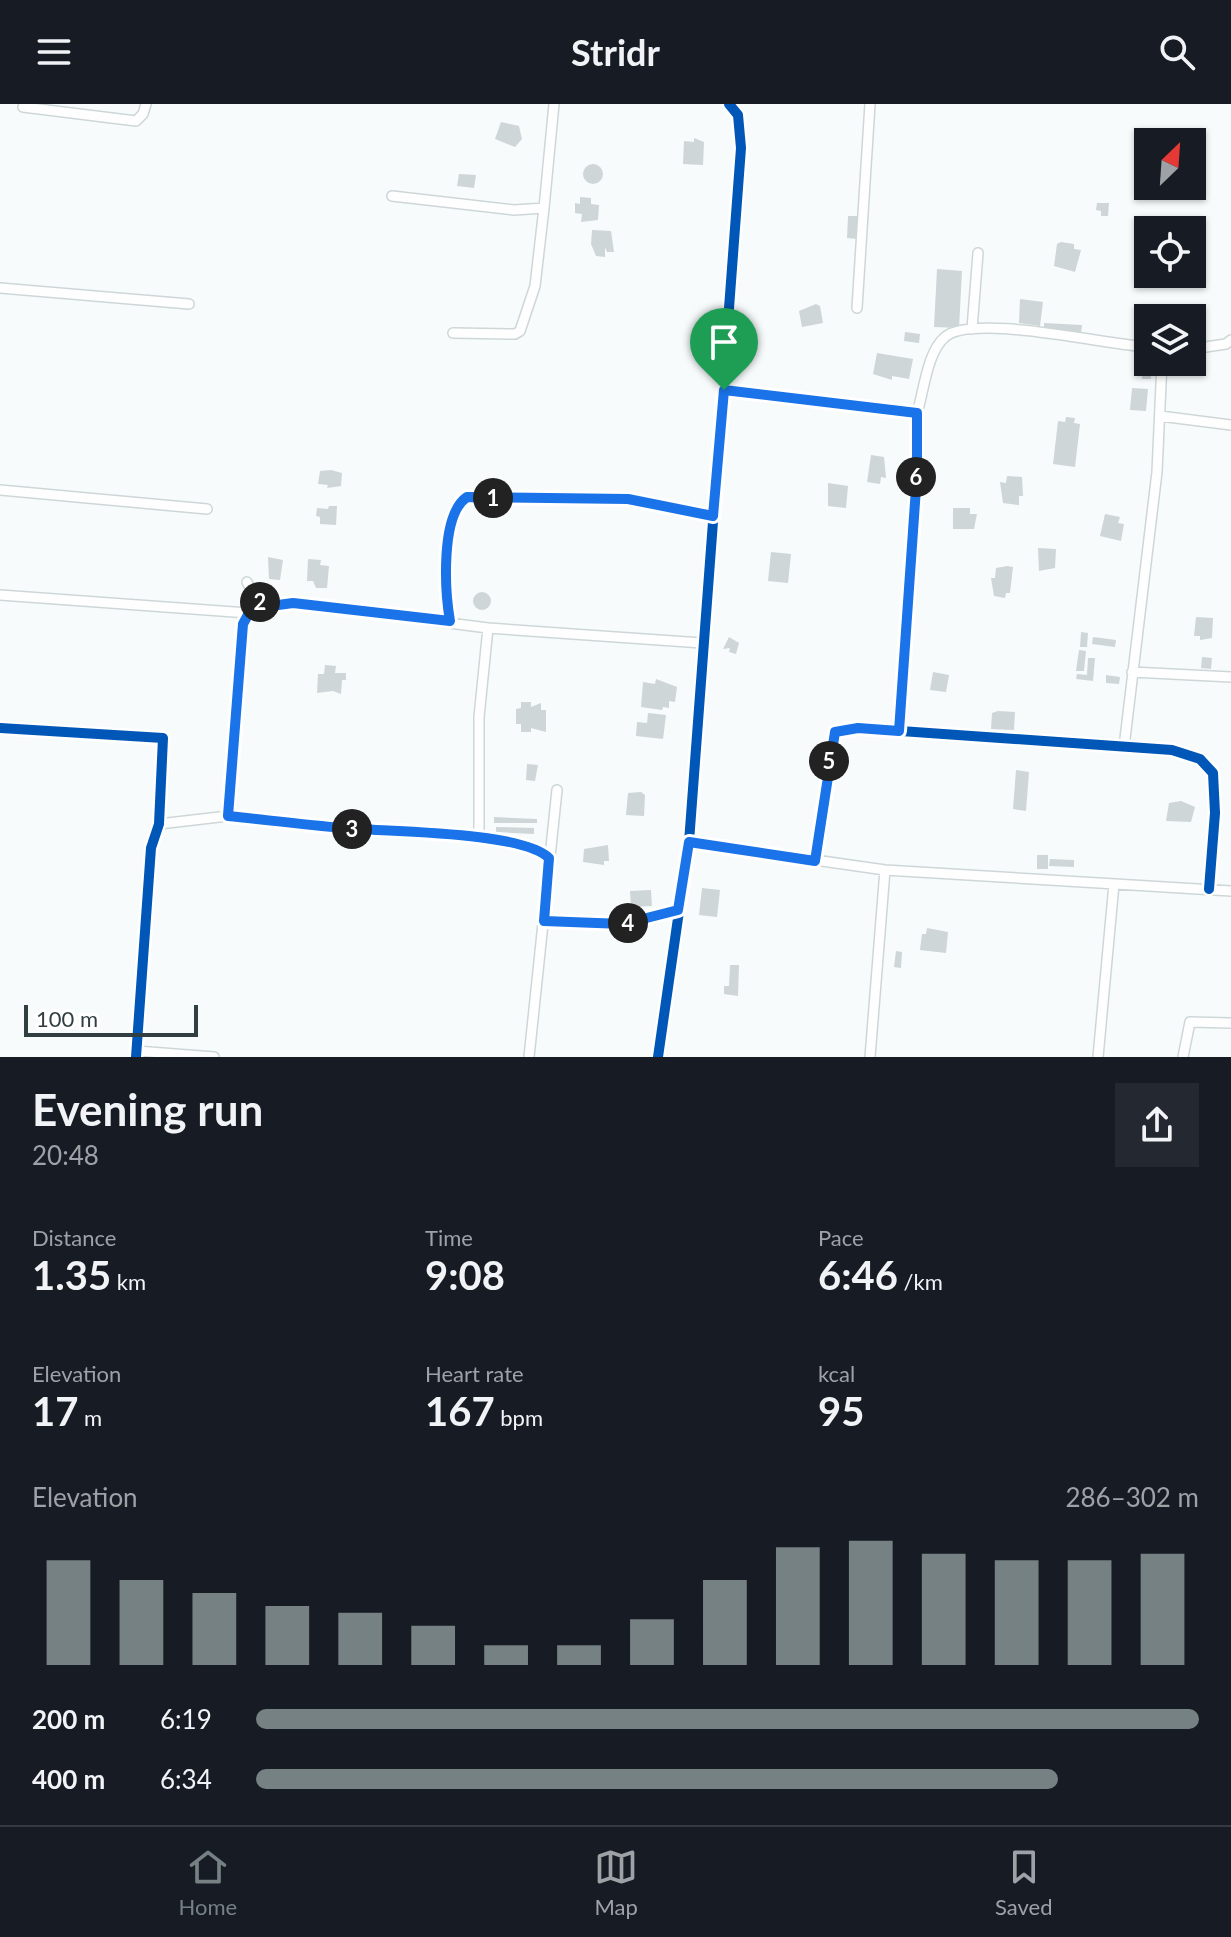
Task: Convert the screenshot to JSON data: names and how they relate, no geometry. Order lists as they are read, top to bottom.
{
  "scale_bar": "100 m",
  "north": "top right",
  "page": {
    "header": "Stridr",
    "pins": [
      "6",
      "1",
      "2",
      "5",
      "3",
      "4"
    ],
    "scale": "100 m",
    "heading": ["Evening run", "20:48"],
    "stats": [
      ["Distance", "1.35 km"],
      ["Time", "9:08"],
      ["Pace", "6:46 /km"],
      ["Elevation", "17 m"],
      ["Heart rate", "167 bpm"],
      ["kcal", "95"]
    ],
    "chart": ["Elevation", "286–302 m"],
    "list": [
      {
        "name": "200 m",
        "note": "6:19"
      },
      {
        "name": "400 m",
        "note": "6:34"
      }
    ],
    "tabs": ["Home", "Map", "Saved"]
  }
}
